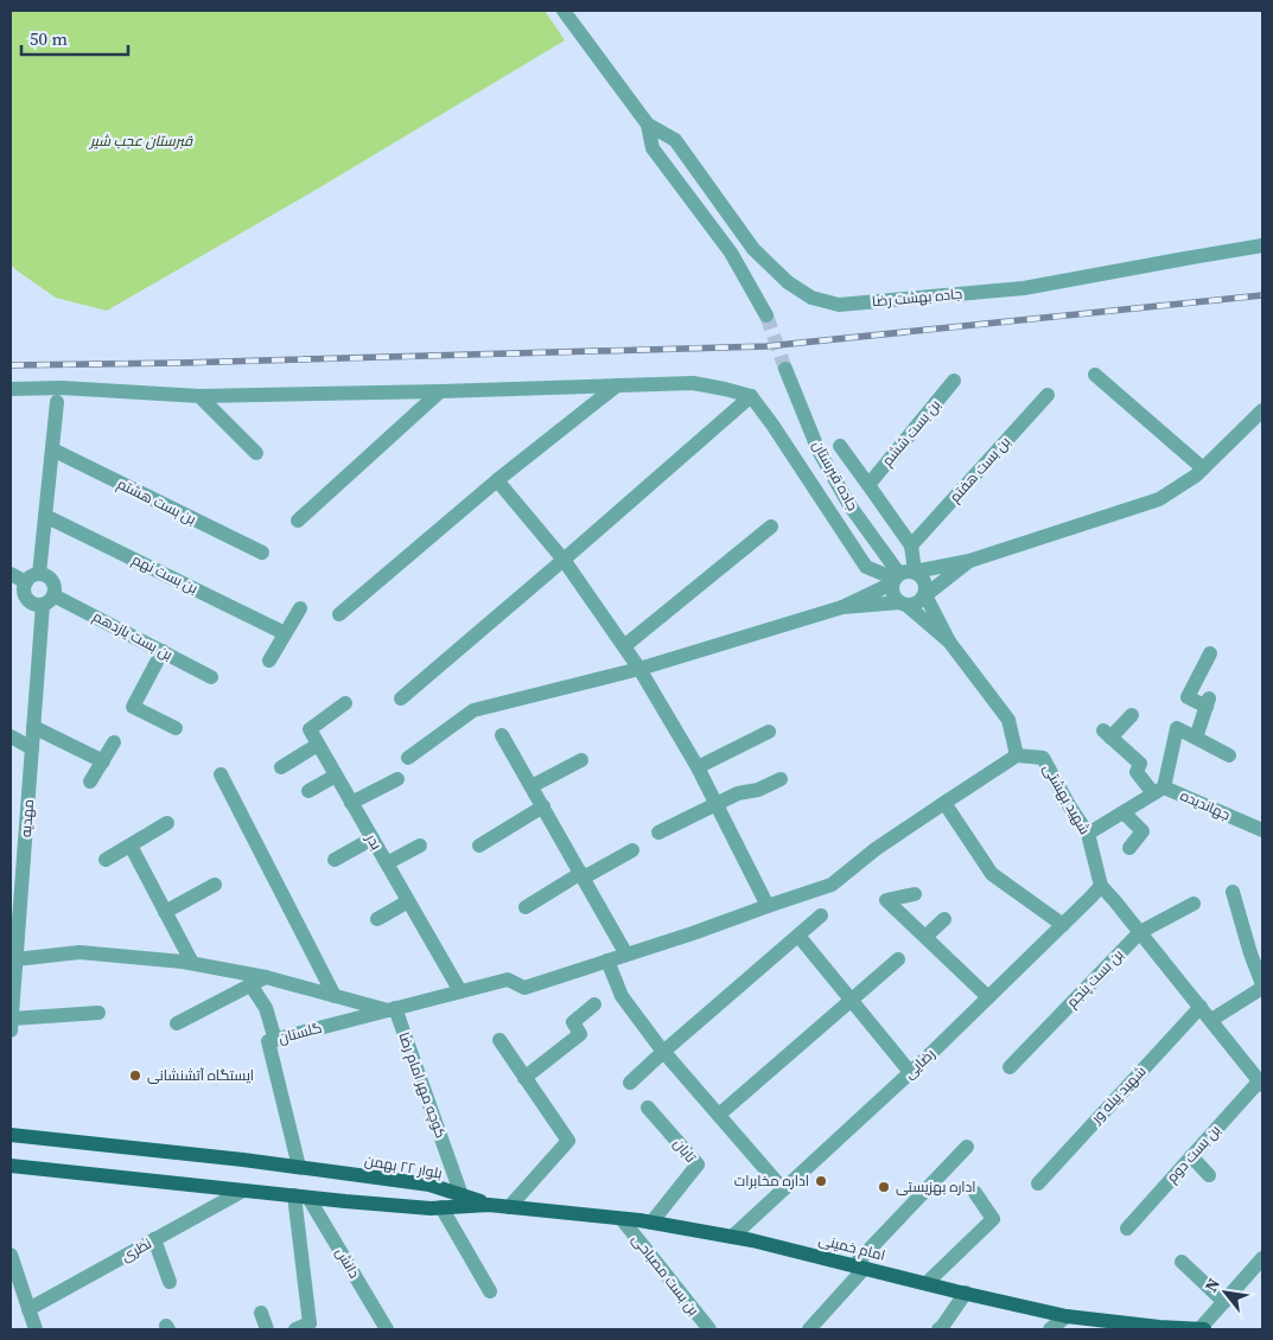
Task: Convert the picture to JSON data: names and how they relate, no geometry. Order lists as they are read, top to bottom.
{
  "streets": {
    "main road": ["بلوار ۲۲ بهمن", "امام خمینی"],
    "street": [
      "جاده بهشت رضا",
      "بن بست ششم",
      "بن بست هفتم",
      "جاده قبرستان",
      "بن بست هشتم",
      "بن بست نهم",
      "بن بست یازدهم",
      "شهید بهشتی",
      "جهاندیده",
      "مهدیه",
      "بدر",
      "بن بست پنجم",
      "گلستان",
      "رضایی",
      "کوچه مهر امام رضا",
      "شهید پیله ور",
      "تابان",
      "بن بست دوم",
      "نظری",
      "دانش",
      "بن بست مصباحی"
    ]
  },
  "crossings": [
    ["بن بست یازدهم", "مهدیه"],
    ["شهید بهشتی", "بن بست پنجم"],
    ["شهید بهشتی", "گلستان"],
    ["شهید بهشتی", "رضایی"],
    ["شهید بهشتی", "شهید پیله ور"],
    ["شهید بهشتی", "بن بست دوم"],
    ["بدر", "گلستان"],
    ["گلستان", "کوچه مهر امام رضا"],
    ["گلستان", "بلوار ۲۲ بهمن"],
    ["رضایی", "امام خمینی"],
    ["کوچه مهر امام رضا", "بلوار ۲۲ بهمن"],
    ["تابان", "امام خمینی"],
    ["بلوار ۲۲ بهمن", "امام خمینی"],
    ["امام خمینی", "بن بست مصباحی"]
  ],
  "parks": ["قبرستان عجب شیر"],
  "places": ["ایستگاه آتشنشانی", "اداره مخابرات", "اداره بهزیستی"],
  "scale_bar": "50 m",
  "north": "top left"
}
